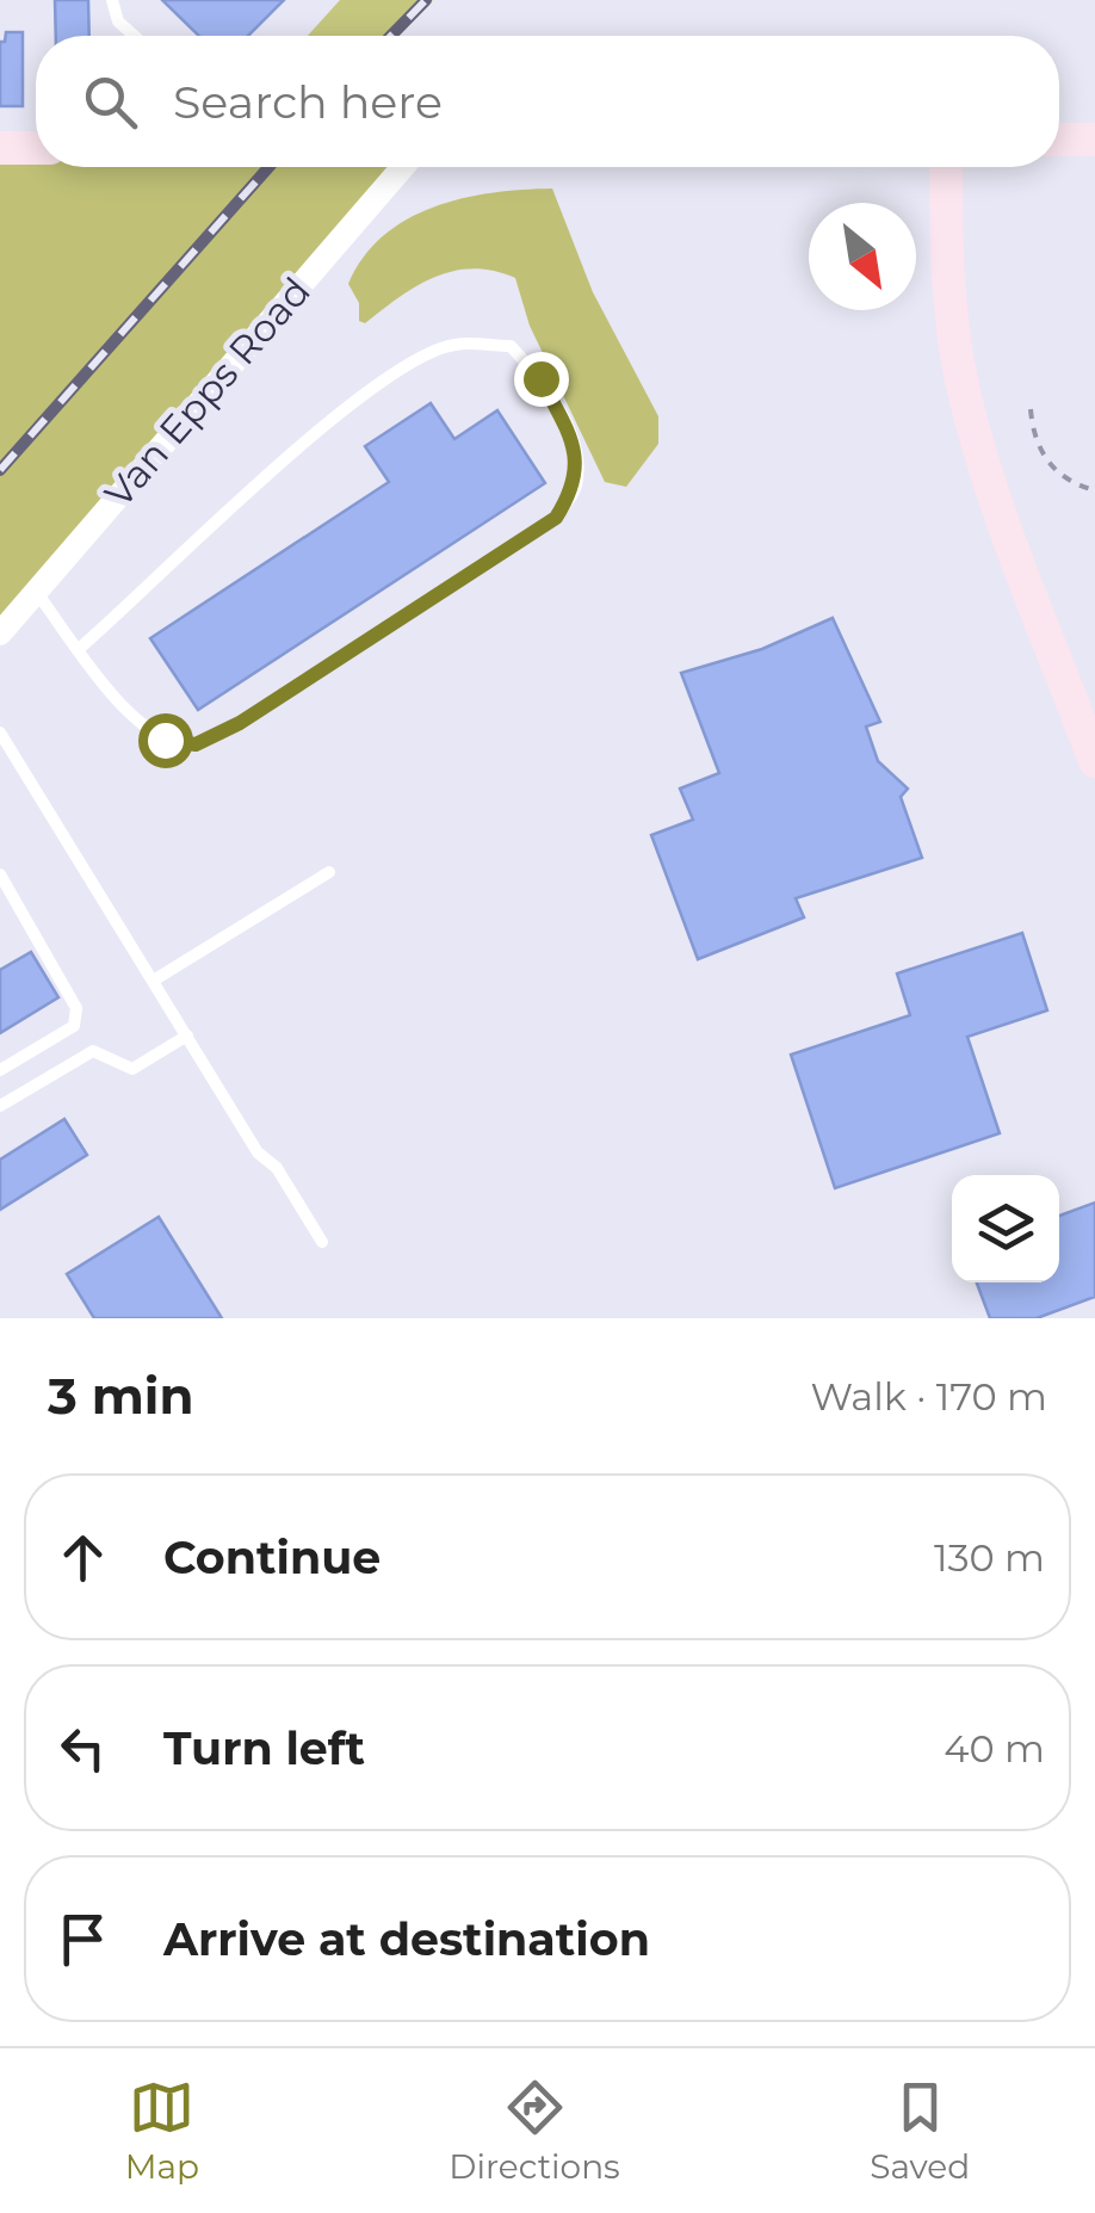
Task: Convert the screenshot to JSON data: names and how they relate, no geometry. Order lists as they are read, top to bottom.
{
  "streets": {
    "street": ["Van Epps Road"]
  },
  "north": "bottom right",
  "page": {
    "search": "Search here",
    "heading": ["3 min", "Walk · 170 m"],
    "list": [
      ["Continue", "130 m"],
      ["Turn left", "40 m"],
      "Arrive at destination"
    ],
    "nav": ["Map", "Directions", "Saved"]
  }
}
